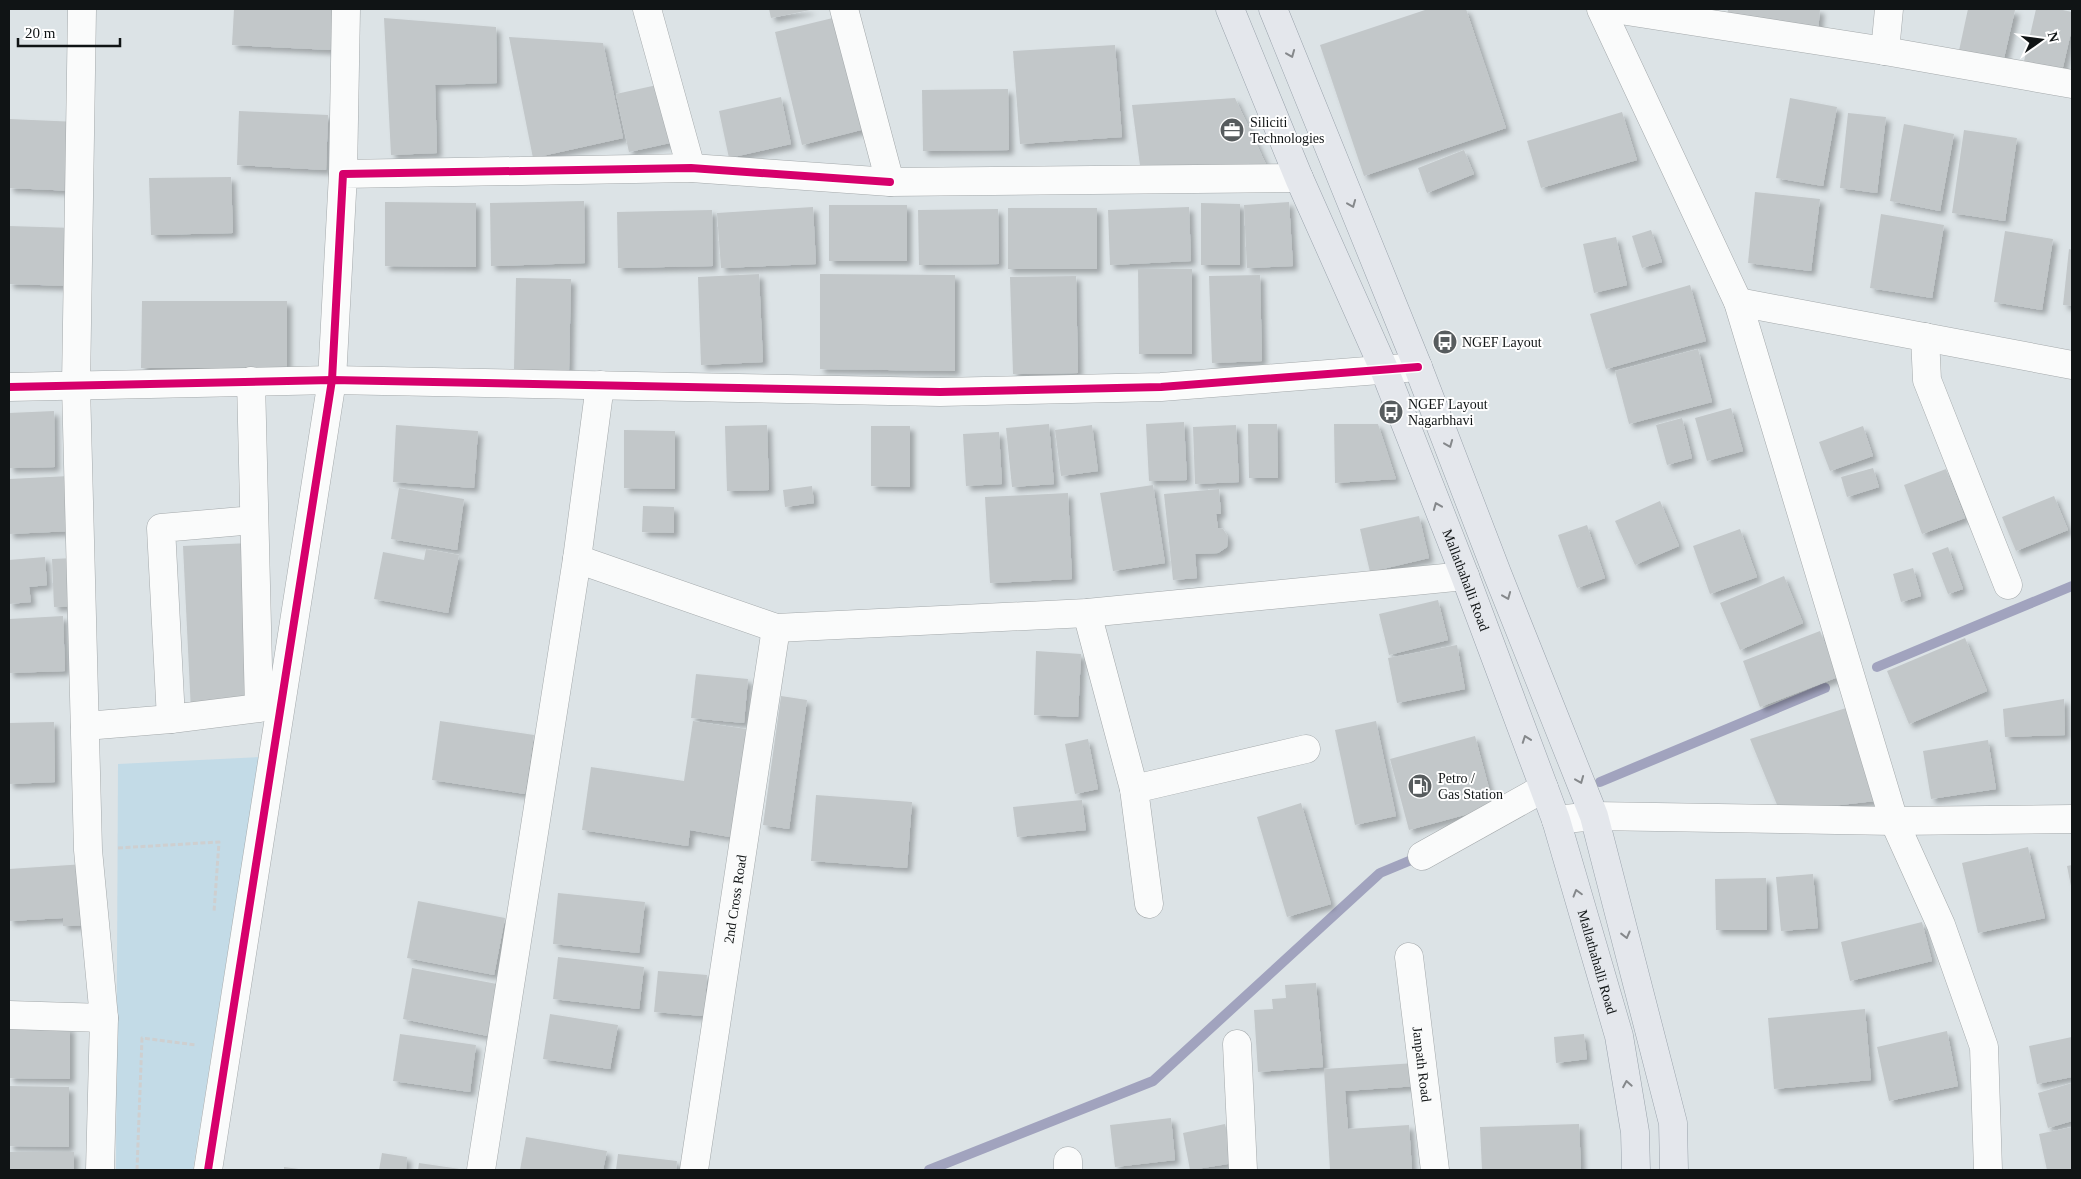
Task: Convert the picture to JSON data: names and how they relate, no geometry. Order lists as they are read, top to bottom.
{
  "streets": {
    "main road": ["Mallathahalli Road"],
    "street": ["2nd Cross Road", "Janpath Road"]
  },
  "places": {
    "office": ["Siliciti Technologies"],
    "bus stop": ["NGEF Layout", "NGEF Layout Nagarbhavi"],
    "fuel station": ["Petro / Gas Station"]
  },
  "scale_bar": "20 m",
  "north": "right"
}
